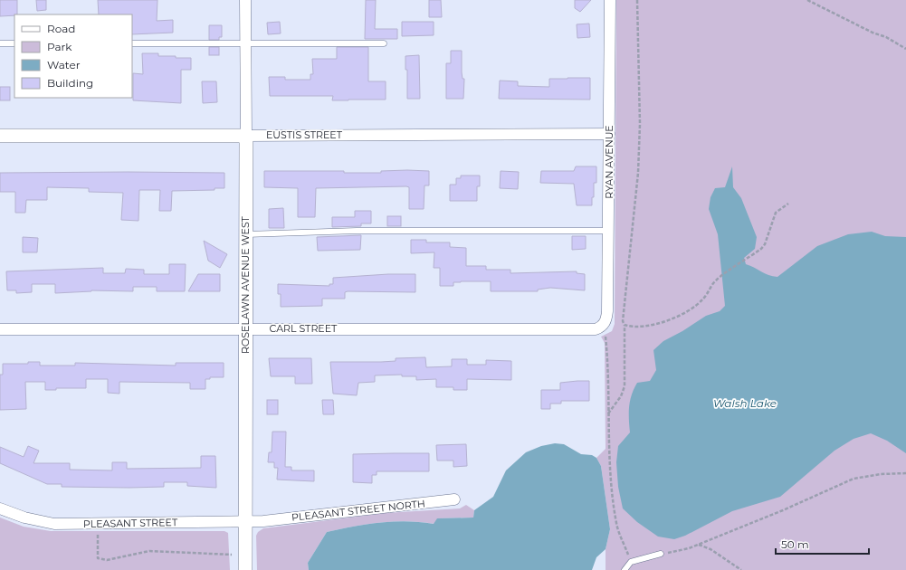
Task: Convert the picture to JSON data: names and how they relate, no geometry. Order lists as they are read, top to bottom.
{
  "streets": {
    "street": [
      "EUSTIS STREET",
      "RYAN AVENUE",
      "ROSELAWN AVENUE WEST",
      "CARL STREET",
      "PLEASANT STREET NORTH",
      "PLEASANT STREET"
    ]
  },
  "crossings": [
    ["EUSTIS STREET", "RYAN AVENUE"],
    ["EUSTIS STREET", "ROSELAWN AVENUE WEST"],
    ["RYAN AVENUE", "CARL STREET"],
    ["ROSELAWN AVENUE WEST", "CARL STREET"],
    ["ROSELAWN AVENUE WEST", "PLEASANT STREET"],
    ["PLEASANT STREET NORTH", "PLEASANT STREET"]
  ],
  "water": ["Walsh Lake"],
  "legend": [
    "Road",
    "Park",
    "Water",
    "Building"
  ],
  "scale_bar": "50 m"
}
